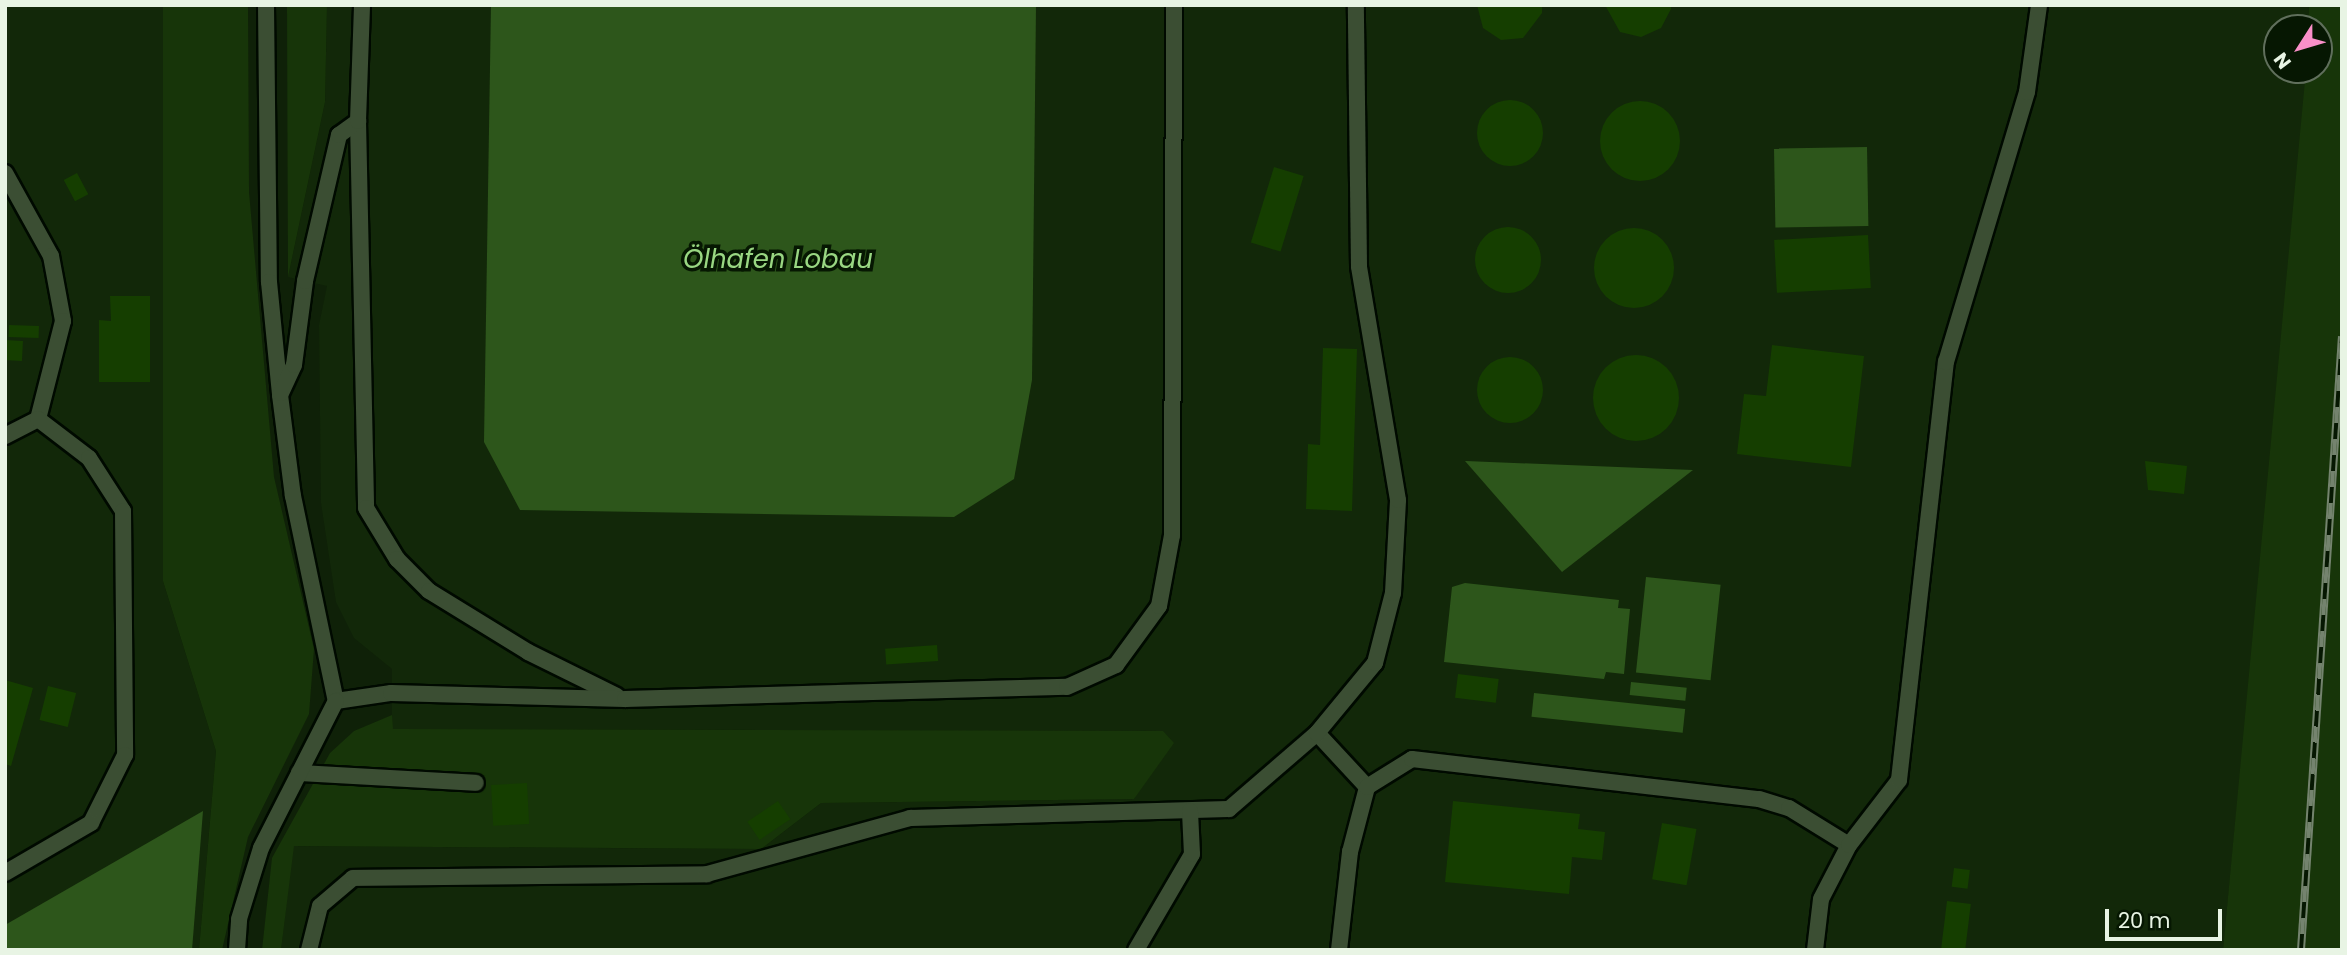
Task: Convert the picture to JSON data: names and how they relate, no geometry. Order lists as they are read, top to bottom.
{
  "water": ["Ölhafen Lobau"],
  "scale_bar": "20 m",
  "north": "bottom left"
}
